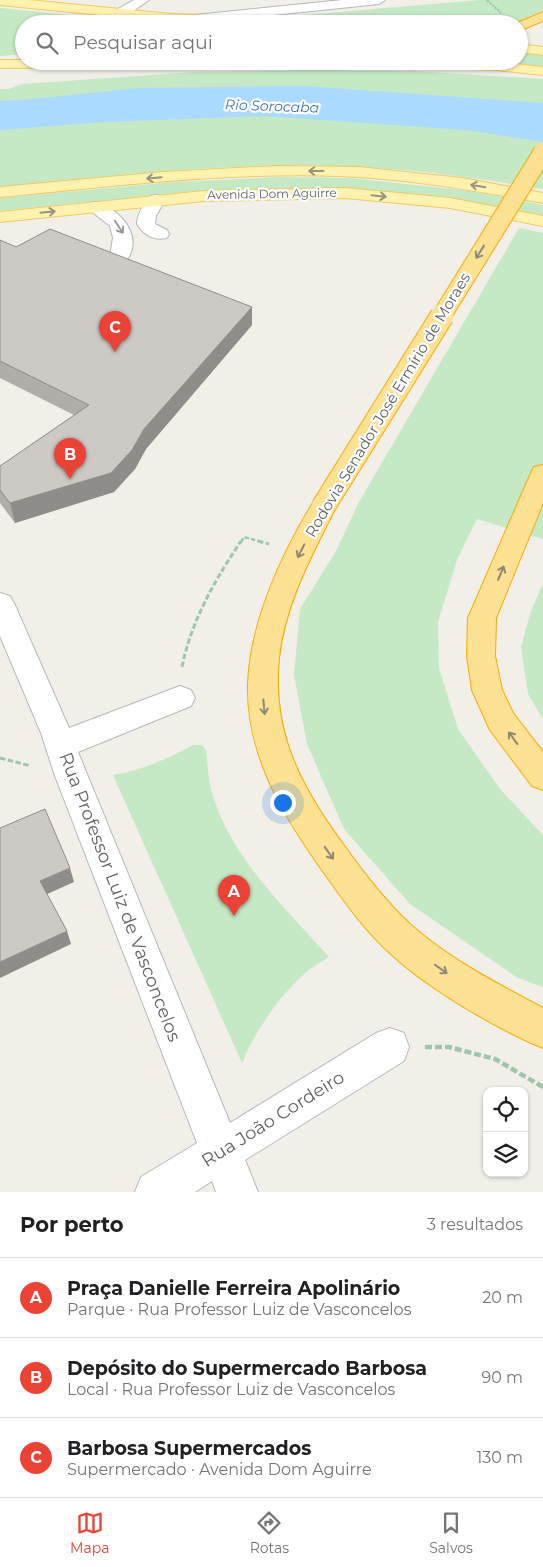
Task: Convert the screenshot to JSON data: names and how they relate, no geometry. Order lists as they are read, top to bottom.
{
  "streets": {
    "highway": ["Rodovia Senador José Ermírio de Moraes"],
    "main road": ["Avenida Dom Aguirre"],
    "street": ["Rua Professor Luiz de Vasconcelos", "Rua João Cordeiro"]
  },
  "crossings": [
    ["Rua Professor Luiz de Vasconcelos", "Rua João Cordeiro"]
  ],
  "water": ["Rio Sorocaba"],
  "page": {
    "search": "Pesquisar aqui",
    "pins": ["C", "B", "A"],
    "heading": ["Por perto", "3 resultados"],
    "list": [
      {
        "mark": "A",
        "name": "Praça Danielle Ferreira Apolinário",
        "note": "Parque · Rua Professor Luiz de Vasconcelos",
        "value": "20 m"
      },
      {
        "mark": "B",
        "name": "Depósito do Supermercado Barbosa",
        "note": "Local · Rua Professor Luiz de Vasconcelos",
        "value": "90 m"
      },
      {
        "mark": "C",
        "name": "Barbosa Supermercados",
        "note": "Supermercado · Avenida Dom Aguirre",
        "value": "130 m"
      }
    ],
    "nav": ["Mapa", "Rotas", "Salvos"]
  }
}
